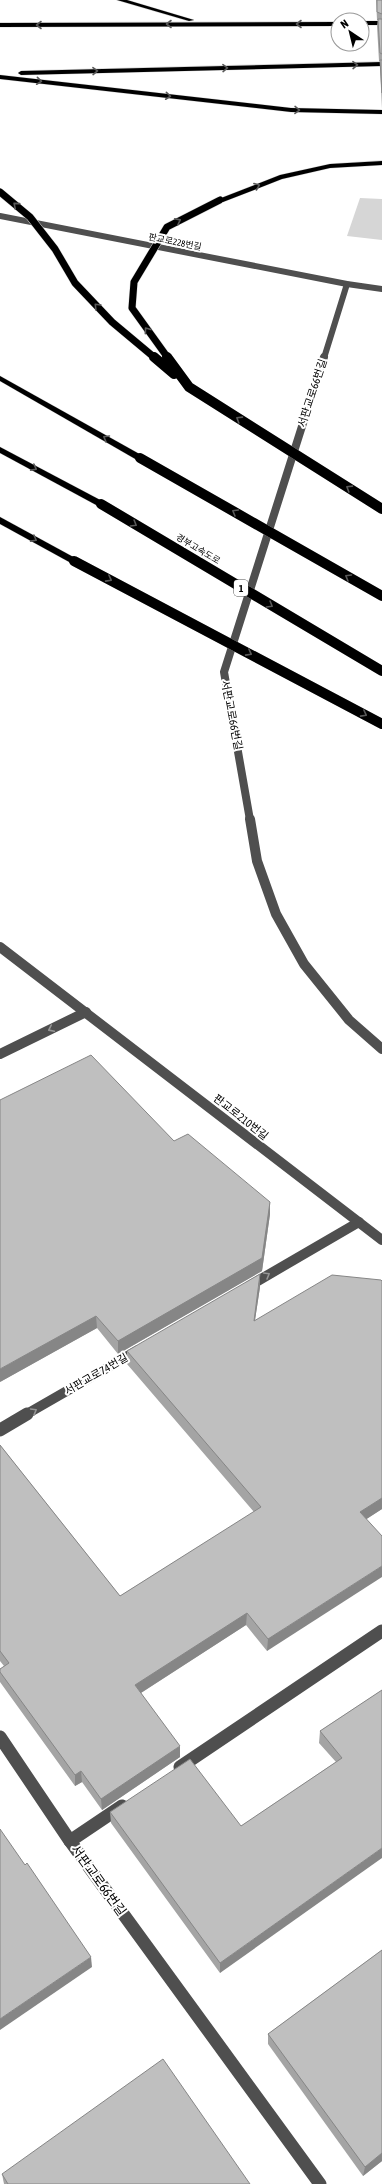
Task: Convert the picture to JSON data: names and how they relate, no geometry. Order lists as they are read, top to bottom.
{
  "streets": {
    "highway": ["경부고속도로", "1"],
    "street": [
      "판교로228번길",
      "서판교로66번길",
      "판교로210번길",
      "서판교로74번길"
    ]
  },
  "crossings": [
    ["판교로228번길", "서판교로66번길"]
  ],
  "one_way": ["서판교로74번길"],
  "north": "top left"
}
